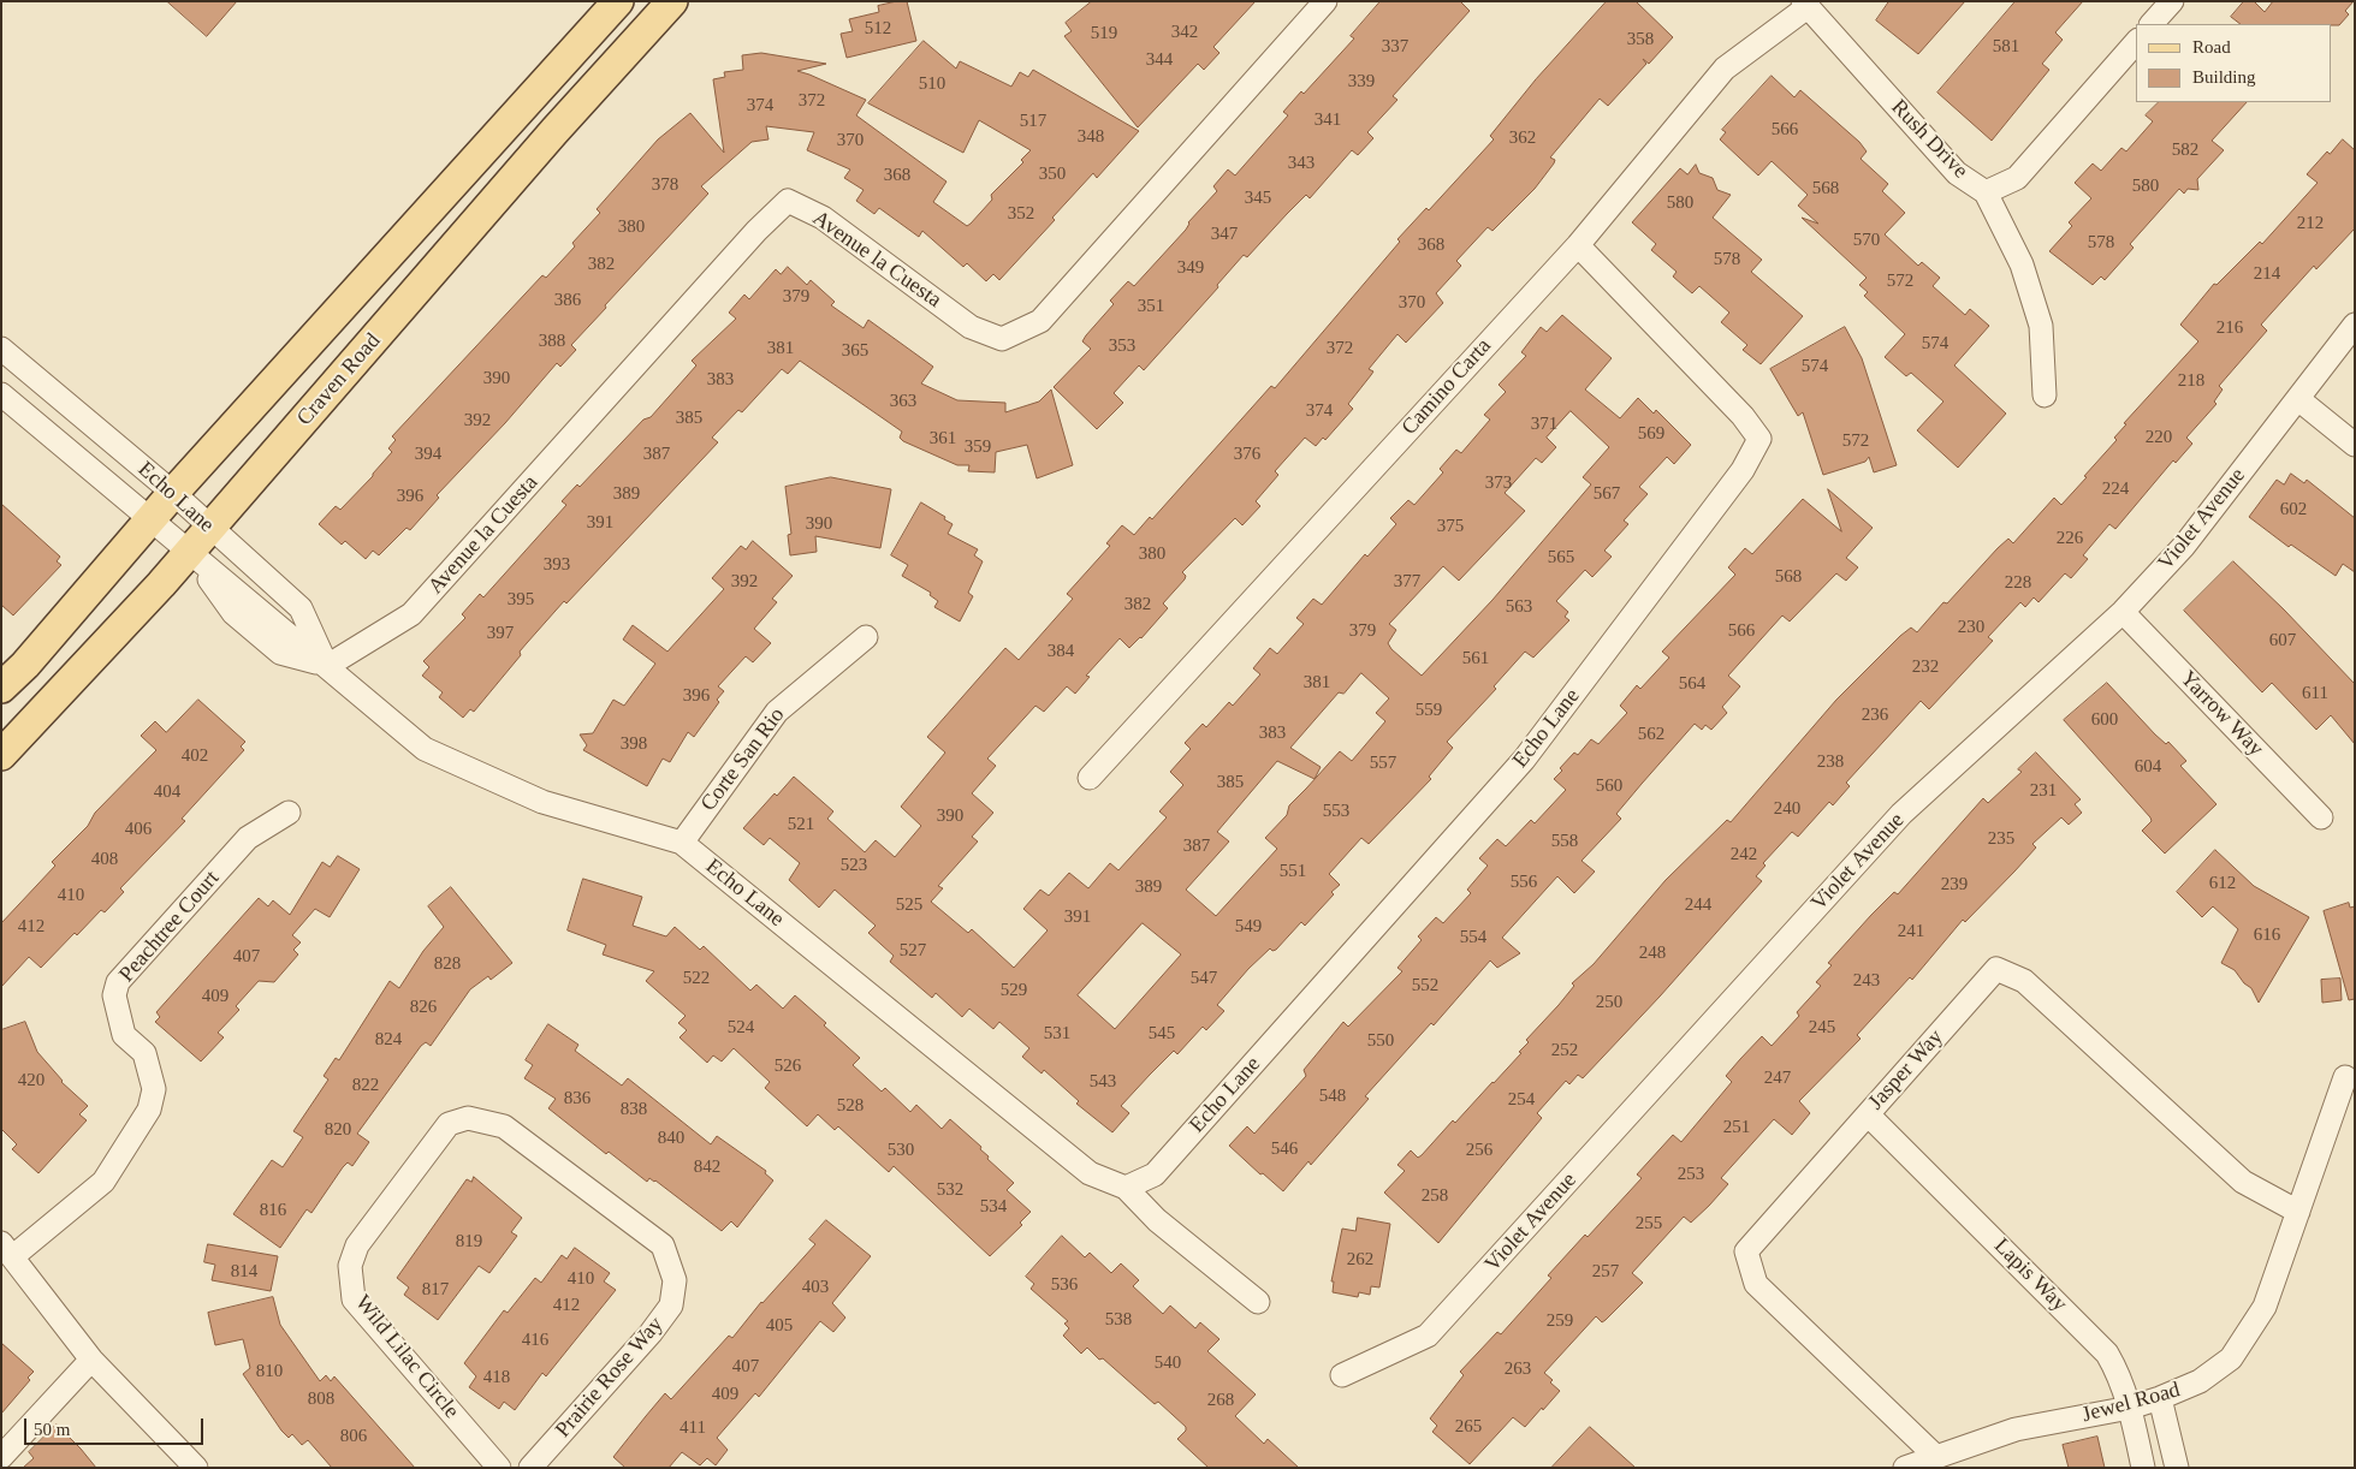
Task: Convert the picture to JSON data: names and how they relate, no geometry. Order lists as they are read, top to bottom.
{
  "streets": {
    "main road": ["Craven Road"],
    "street": [
      "Rush Drive",
      "Avenue la Cuesta",
      "Camino Carta",
      "Echo Lane",
      "Violet Avenue",
      "Yarrow Way",
      "Corte San Rio",
      "Peachtree Court",
      "Jasper Way",
      "Lapis Way",
      "Wild Lilac Circle",
      "Prairie Rose Way",
      "Jewel Road"
    ]
  },
  "crossings": [
    ["Rush Drive", "Camino Carta"],
    ["Avenue la Cuesta", "Echo Lane"],
    ["Craven Road", "Echo Lane"],
    ["Camino Carta", "Echo Lane"],
    ["Echo Lane", "Corte San Rio"],
    ["Violet Avenue", "Yarrow Way"],
    ["Jasper Way", "Lapis Way"],
    ["Jasper Way", "Jewel Road"],
    ["Lapis Way", "Jewel Road"],
    ["Wild Lilac Circle", "Prairie Rose Way"]
  ],
  "house_numbers": [
    "512",
    "342",
    "519",
    "358",
    "337",
    "581",
    "344",
    "339",
    "510",
    "372",
    "374",
    "341",
    "517",
    "566",
    "348",
    "362",
    "370",
    "582",
    "343",
    "350",
    "368",
    "378",
    "580",
    "568",
    "345",
    "580",
    "352",
    "212",
    "380",
    "347",
    "570",
    "578",
    "368",
    "578",
    "382",
    "349",
    "214",
    "572",
    "379",
    "386",
    "370",
    "351",
    "216",
    "388",
    "574",
    "353",
    "381",
    "372",
    "365",
    "574",
    "390",
    "383",
    "218",
    "363",
    "374",
    "385",
    "392",
    "371",
    "569",
    "220",
    "361",
    "572",
    "359",
    "394",
    "387",
    "376",
    "373",
    "224",
    "389",
    "567",
    "396",
    "602",
    "391",
    "390",
    "375",
    "226",
    "380",
    "565",
    "393",
    "568",
    "392",
    "377",
    "228",
    "395",
    "382",
    "563",
    "230",
    "379",
    "566",
    "397",
    "607",
    "384",
    "561",
    "232",
    "381",
    "564",
    "611",
    "396",
    "559",
    "236",
    "600",
    "383",
    "562",
    "398",
    "402",
    "238",
    "557",
    "604",
    "385",
    "560",
    "231",
    "404",
    "240",
    "553",
    "390",
    "521",
    "406",
    "235",
    "558",
    "387",
    "242",
    "408",
    "523",
    "551",
    "556",
    "612",
    "239",
    "389",
    "410",
    "525",
    "244",
    "391",
    "412",
    "549",
    "241",
    "616",
    "554",
    "527",
    "248",
    "407",
    "828",
    "522",
    "547",
    "243",
    "552",
    "529",
    "409",
    "250",
    "826",
    "524",
    "245",
    "531",
    "545",
    "824",
    "550",
    "252",
    "526",
    "247",
    "420",
    "543",
    "822",
    "548",
    "836",
    "254",
    "528",
    "838",
    "251",
    "820",
    "840",
    "546",
    "530",
    "256",
    "842",
    "253",
    "532",
    "258",
    "534",
    "816",
    "255",
    "819",
    "262",
    "814",
    "257",
    "410",
    "536",
    "403",
    "817",
    "412",
    "538",
    "259",
    "405",
    "416",
    "540",
    "407",
    "263",
    "810",
    "418",
    "409",
    "808",
    "268",
    "265",
    "411",
    "806"
  ],
  "legend": ["Road", "Building"],
  "scale_bar": "50 m"
}
